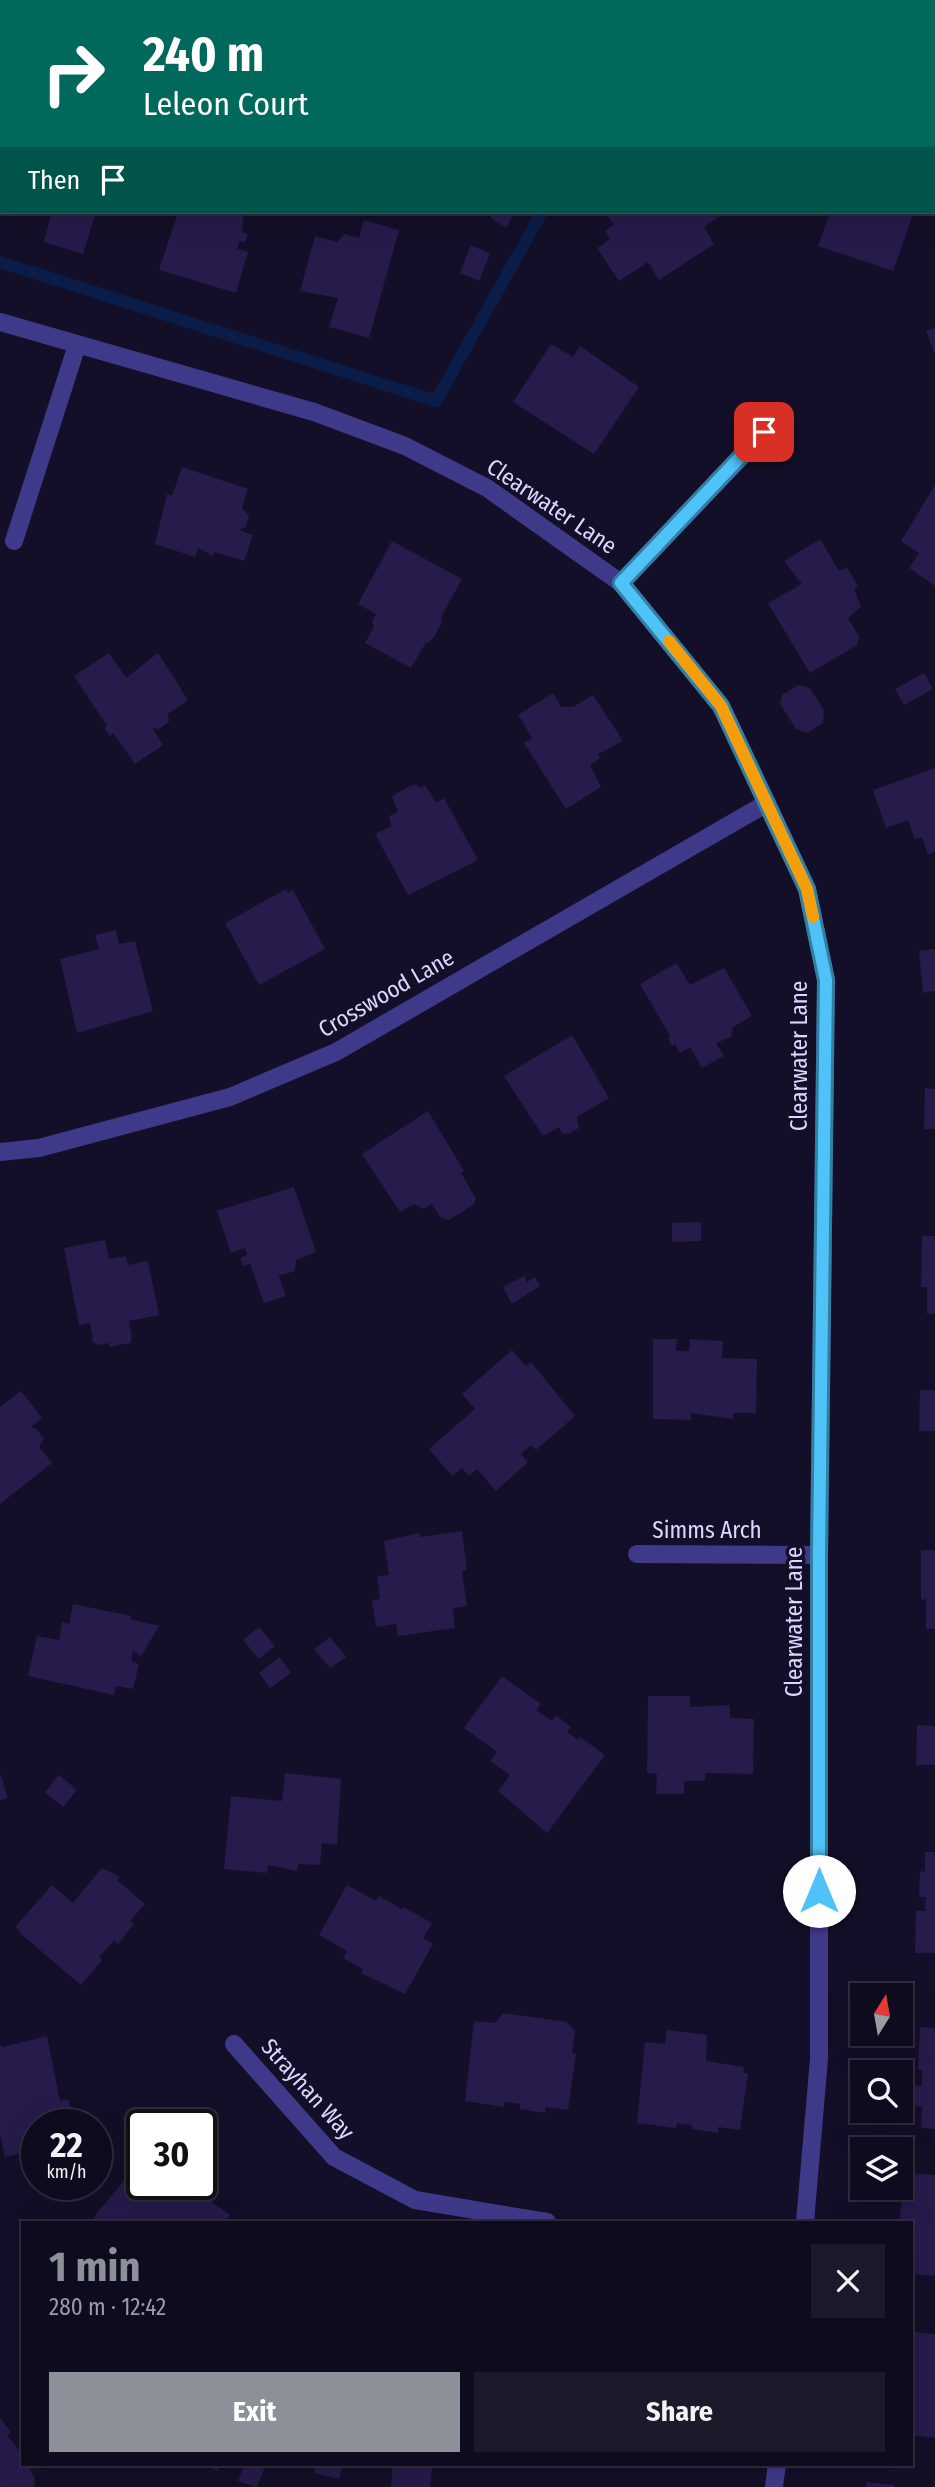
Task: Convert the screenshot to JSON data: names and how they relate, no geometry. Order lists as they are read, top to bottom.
{
  "streets": {
    "street": [
      "Clearwater Lane",
      "Crosswood Lane",
      "Simms Arch",
      "Strayhan Way"
    ]
  },
  "crossings": [
    ["Clearwater Lane", "Crosswood Lane"],
    ["Clearwater Lane", "Simms Arch"]
  ],
  "north": "top",
  "page": {
    "turn": ["240 m", "Leleon Court"],
    "then": "Then",
    "speed": "22 km/h",
    "limit": "30",
    "heading": ["1 min", "280 m · 12:42"],
    "buttons": ["Exit", "Share"]
  }
}
